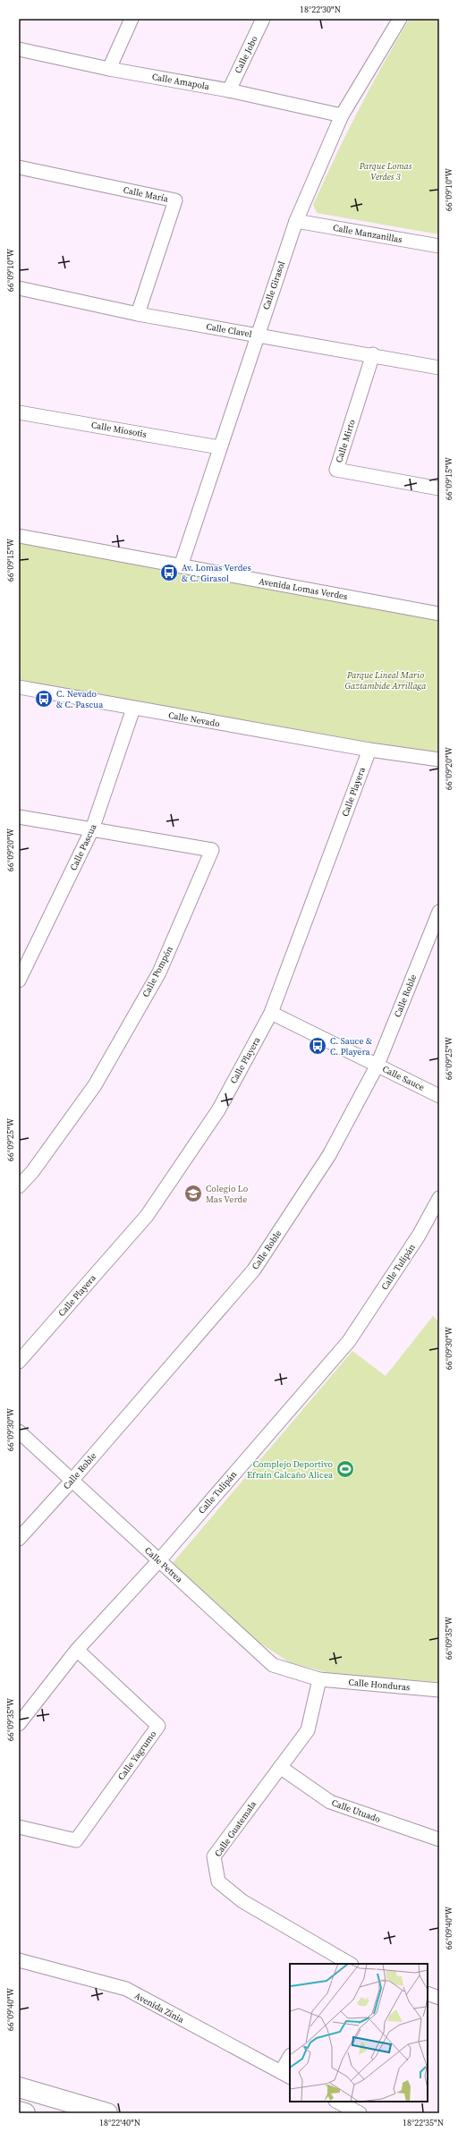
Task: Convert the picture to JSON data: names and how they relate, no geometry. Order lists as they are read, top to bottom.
{
  "streets": {
    "street": [
      "Calle Jobo",
      "Calle Amapola",
      "Calle María",
      "Calle Manzanillas",
      "Calle Girasol",
      "Calle Clavel",
      "Calle Miosotis",
      "Calle Mirto",
      "Avenida Lomas Verdes",
      "Calle Nevado",
      "Calle Playera",
      "Calle Pascua",
      "Calle Pompón",
      "Calle Roble",
      "Calle Sauce",
      "Calle Tulipán",
      "Calle Petrea",
      "Calle Honduras",
      "Calle Yagrumo",
      "Calle Utuado",
      "Calle Guatemala",
      "Avenida Zinia"
    ]
  },
  "crossings": [
    ["Calle Jobo", "Calle Amapola"],
    ["Calle Amapola", "Calle Girasol"],
    ["Calle María", "Calle Clavel"],
    ["Calle Manzanillas", "Calle Girasol"],
    ["Calle Girasol", "Calle Clavel"],
    ["Calle Girasol", "Calle Miosotis"],
    ["Calle Girasol", "Avenida Lomas Verdes"],
    ["Calle Clavel", "Calle Mirto"],
    ["Calle Nevado", "Calle Playera"],
    ["Calle Nevado", "Calle Pascua"],
    ["Calle Playera", "Calle Sauce"],
    ["Calle Pascua", "Calle Pompón"],
    ["Calle Roble", "Calle Sauce"],
    ["Calle Roble", "Calle Petrea"],
    ["Calle Tulipán", "Calle Petrea"],
    ["Calle Tulipán", "Calle Yagrumo"],
    ["Calle Petrea", "Calle Honduras"],
    ["Calle Petrea", "Calle Guatemala"],
    ["Calle Honduras", "Calle Guatemala"],
    ["Calle Utuado", "Calle Guatemala"]
  ],
  "parks": ["Parque Lomas Verdes 3", "Parque Lineal Mario Gaztambide Arrillaga"],
  "places": {
    "bus stop": ["Av. Lomas Verdes & C. Girasol", "C. Nevado & C. Pascua", "C. Sauce & C. Playera"],
    "school or university": ["Colegio Lo Mas Verde"],
    "sports": ["Complejo Deportivo Efraín Calcaño Alicea"]
  },
  "coordinates": [
    "18°22'30\"N",
    "66°09'10\"W",
    "66°09'15\"W",
    "66°09'20\"W",
    "66°09'25\"W",
    "66°09'30\"W",
    "66°09'35\"W",
    "66°09'40\"W",
    "18°22'40\"N",
    "18°22'35\"N"
  ]
}
